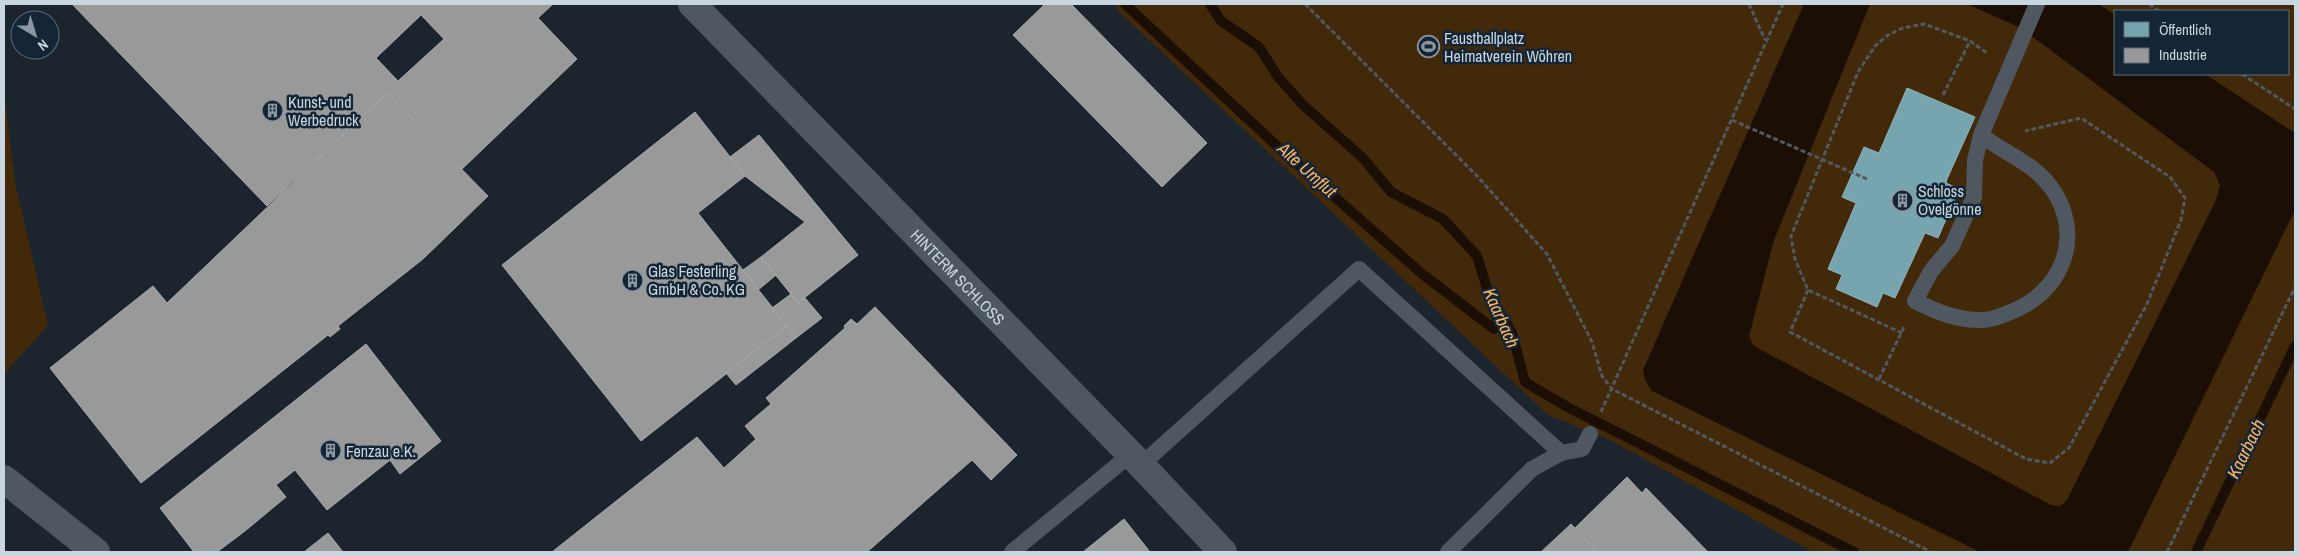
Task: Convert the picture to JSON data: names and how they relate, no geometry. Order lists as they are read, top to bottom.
{
  "streets": {
    "street": ["HINTERM SCHLOSS"]
  },
  "water": ["Alte Umflut", "Kaarbach"],
  "places": {
    "sports": ["Faustballplatz Heimatverein Wöhren"],
    "building": [
      "Kunst- und Werbedruck",
      "Schloss Ovelgönne",
      "Glas Festerling GmbH & Co. KG",
      "Fenzau e.K."
    ]
  },
  "legend": ["Öffentlich", "Industrie"],
  "north": "bottom right"
}
